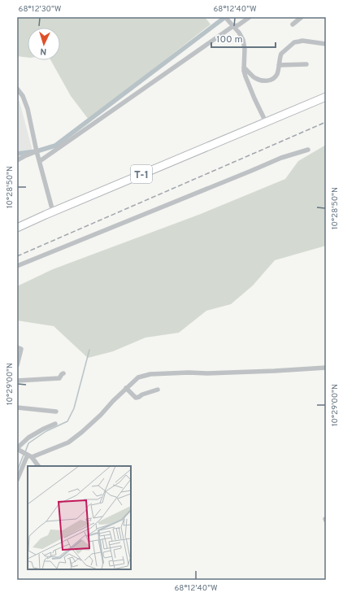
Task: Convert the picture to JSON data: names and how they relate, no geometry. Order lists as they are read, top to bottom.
{
  "streets": {
    "main road": ["T-1"]
  },
  "scale_bar": "100 m",
  "north": "bottom",
  "coordinates": [
    "68°12'30\"W",
    "68°12'40\"W",
    "10°28'50\"N",
    "10°29'00\"N"
  ]
}
